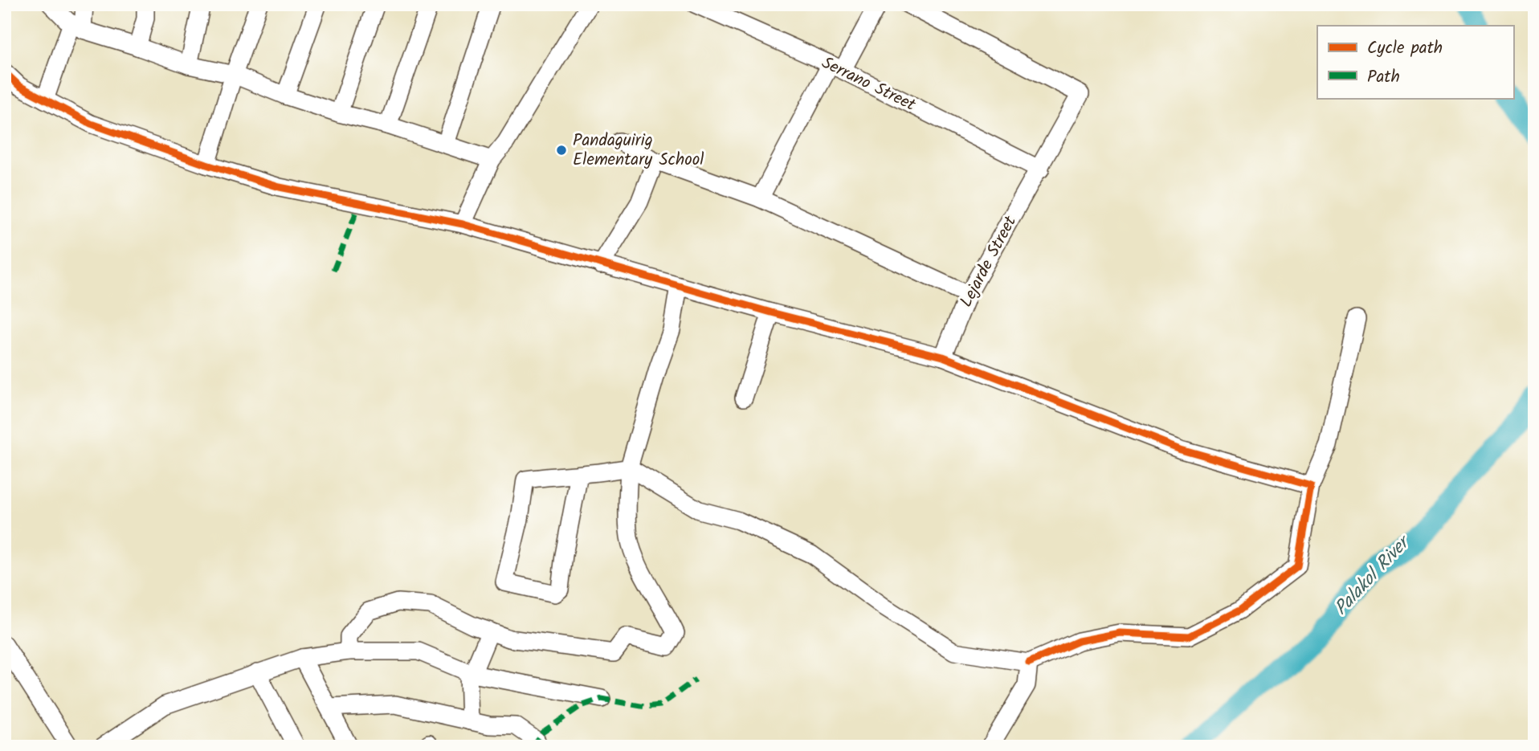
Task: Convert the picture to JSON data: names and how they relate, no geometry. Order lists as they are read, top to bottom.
{
  "streets": {
    "street": ["Serrano Street", "Lejarde Street"]
  },
  "crossings": [
    ["Serrano Street", "Lejarde Street"]
  ],
  "water": ["Palakol River"],
  "places": ["Pandaguirig Elementary School"],
  "legend": ["Cycle path", "Path"]
}
